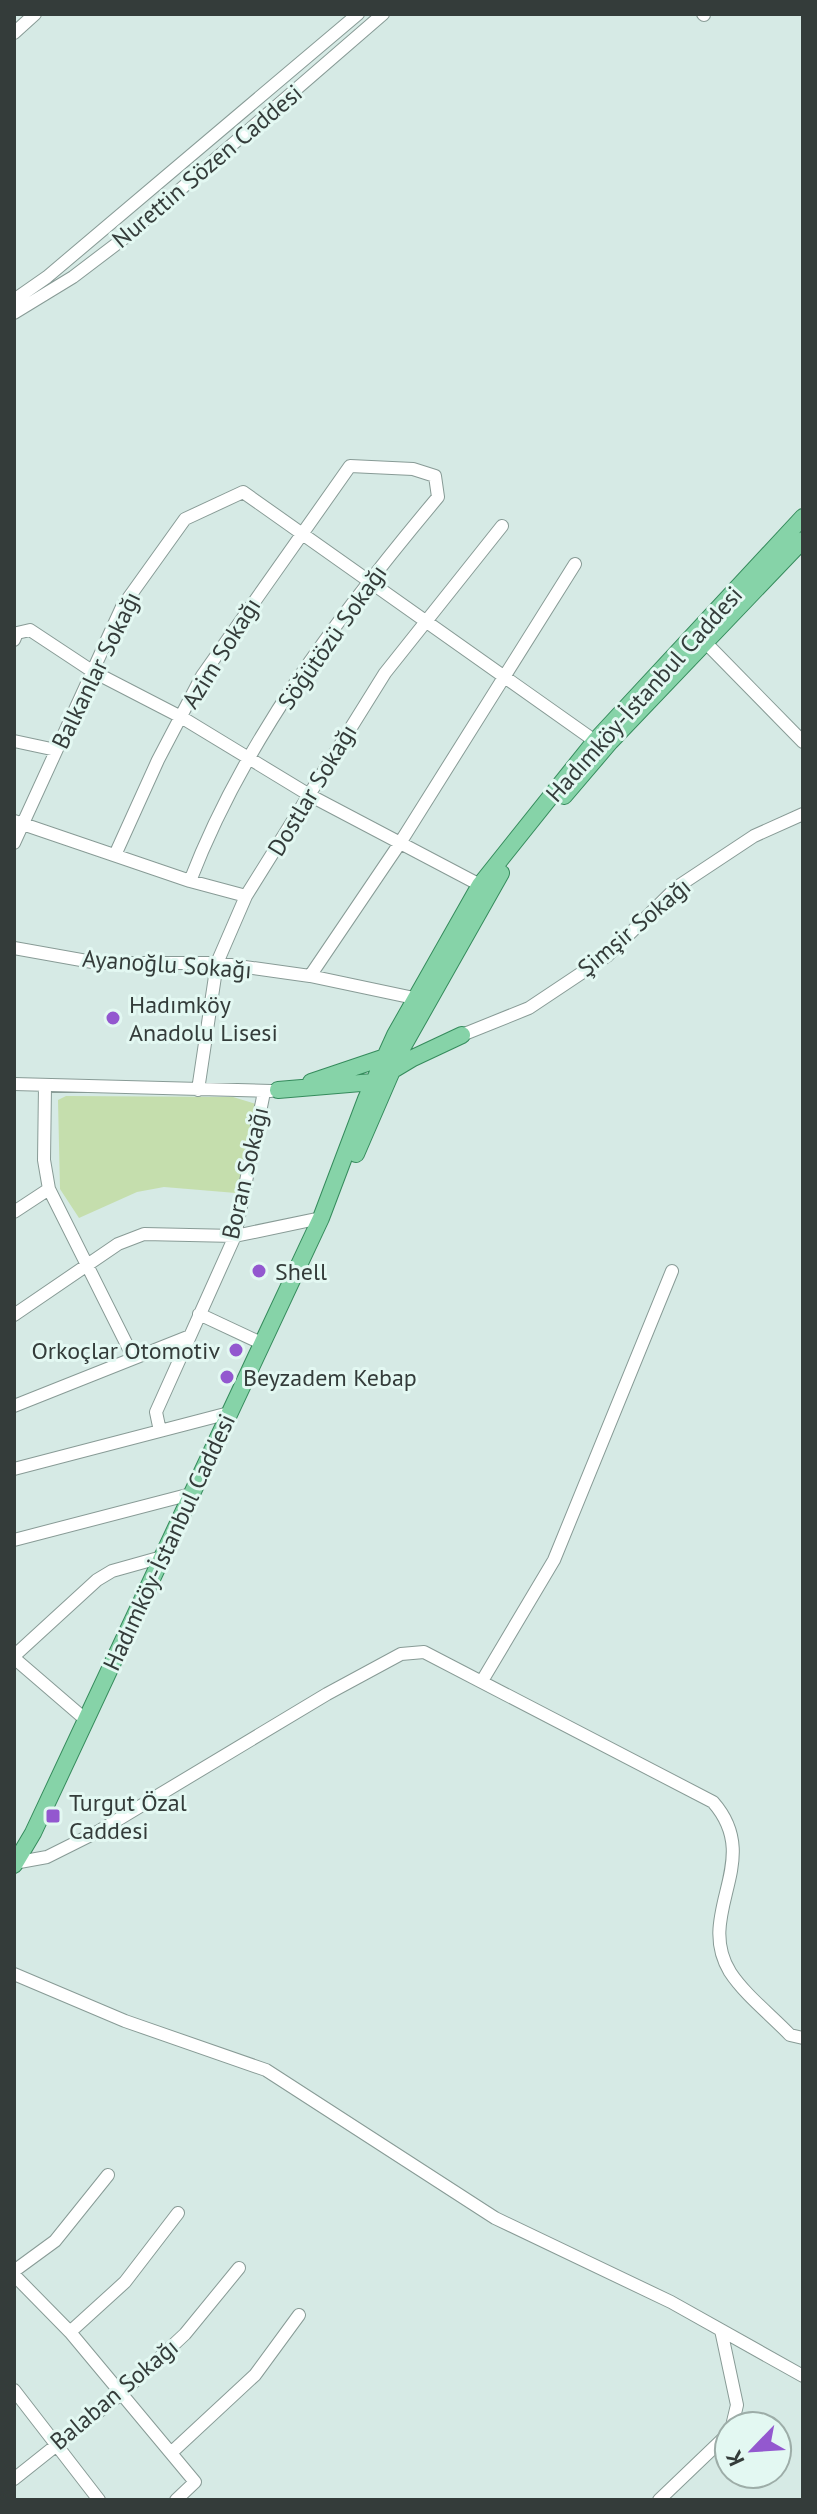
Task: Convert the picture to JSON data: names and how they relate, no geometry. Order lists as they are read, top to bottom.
{
  "streets": {
    "main road": ["Hadımköy-İstanbul Caddesi"],
    "street": [
      "Nurettin Sözen Caddesi",
      "Söğütözü Sokağı",
      "Azim Sokağı",
      "Balkanlar Sokağı",
      "Dostlar Sokağı",
      "Şimşir Sokağı",
      "Ayanoğlu Sokağı",
      "Boran Sokağı",
      "Balaban Sokağı"
    ]
  },
  "crossings": [
    ["Söğütözü Sokağı", "Azim Sokağı"],
    ["Azim Sokağı", "Balkanlar Sokağı"],
    ["Hadımköy-İstanbul Caddesi", "Ayanoğlu Sokağı"],
    ["Dostlar Sokağı", "Ayanoğlu Sokağı"]
  ],
  "places": {
    "other": [
      "Hadımköy Anadolu Lisesi",
      "Shell",
      "Orkoçlar Otomotiv",
      "Beyzadem Kebap"
    ],
    "transit": ["Turgut Özal Caddesi"]
  },
  "north": "bottom left"
}
